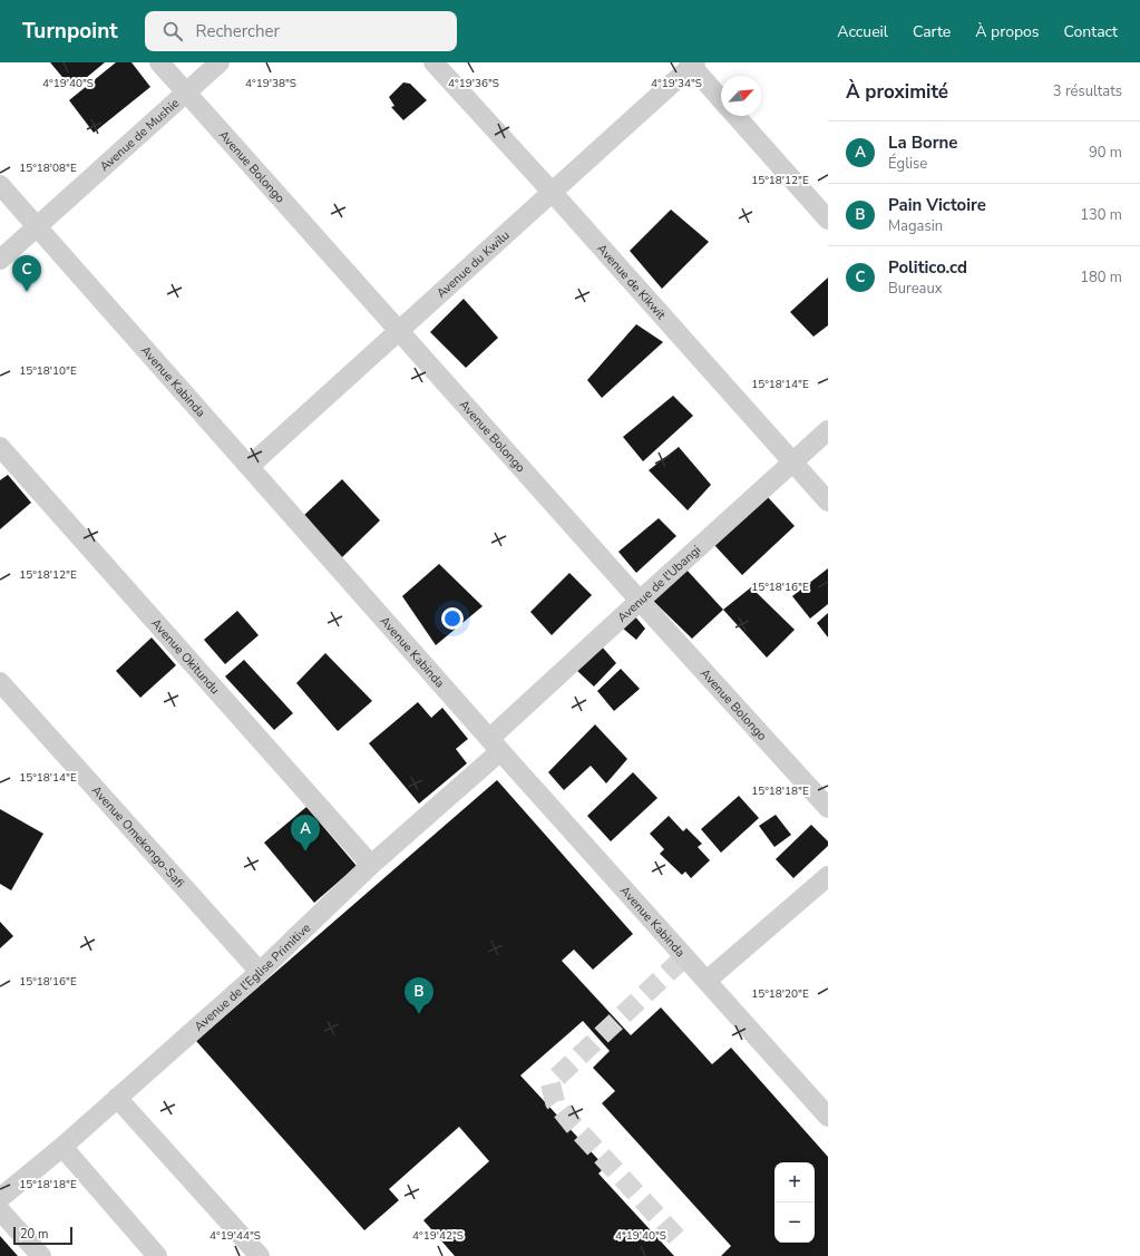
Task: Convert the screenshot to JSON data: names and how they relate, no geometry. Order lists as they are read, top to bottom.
{
  "streets": {
    "street": [
      "Avenue de Mushie",
      "Avenue Bolongo",
      "Avenue du Kwilu",
      "Avenue de Kikwit",
      "Avenue Kabinda",
      "Avenue de l'Ubangi",
      "Avenue Okitundu",
      "Avenue Omekongo-Safi",
      "Avenue de l'Eglise Primitive"
    ]
  },
  "crossings": [
    ["Avenue de Mushie", "Avenue Bolongo"],
    ["Avenue de Mushie", "Avenue Kabinda"],
    ["Avenue Bolongo", "Avenue du Kwilu"],
    ["Avenue Bolongo", "Avenue de l'Ubangi"],
    ["Avenue du Kwilu", "Avenue de Kikwit"],
    ["Avenue du Kwilu", "Avenue Kabinda"],
    ["Avenue de Kikwit", "Avenue de l'Ubangi"],
    ["Avenue Kabinda", "Avenue de l'Ubangi"],
    ["Avenue Kabinda", "Avenue de l'Eglise Primitive"],
    ["Avenue de l'Ubangi", "Avenue de l'Eglise Primitive"],
    ["Avenue Okitundu", "Avenue de l'Eglise Primitive"],
    ["Avenue Omekongo-Safi", "Avenue de l'Eglise Primitive"]
  ],
  "scale_bar": "20 m",
  "north": "top right",
  "page": {
    "header": "Turnpoint",
    "search": "Rechercher",
    "nav": [
      "Accueil",
      "Carte",
      "À propos",
      "Contact"
    ],
    "heading": ["À proximité", "3 résultats"],
    "list": [
      {
        "mark": "A",
        "name": "La Borne",
        "note": "Église",
        "value": "90 m"
      },
      {
        "mark": "B",
        "name": "Pain Victoire",
        "note": "Magasin",
        "value": "130 m"
      },
      {
        "mark": "C",
        "name": "Politico.cd",
        "note": "Bureaux",
        "value": "180 m"
      }
    ],
    "pins": ["C", "A", "B"],
    "map_buttons": ["+", "−"],
    "scale": "20 m"
  },
  "coordinates": [
    "4°19'40\"S",
    "4°19'38\"S",
    "4°19'36\"S",
    "4°19'34\"S",
    "15°18'08\"E",
    "15°18'12\"E",
    "15°18'10\"E",
    "15°18'14\"E",
    "15°18'16\"E",
    "15°18'18\"E",
    "15°18'20\"E",
    "4°19'44\"S",
    "4°19'42\"S"
  ]
}
